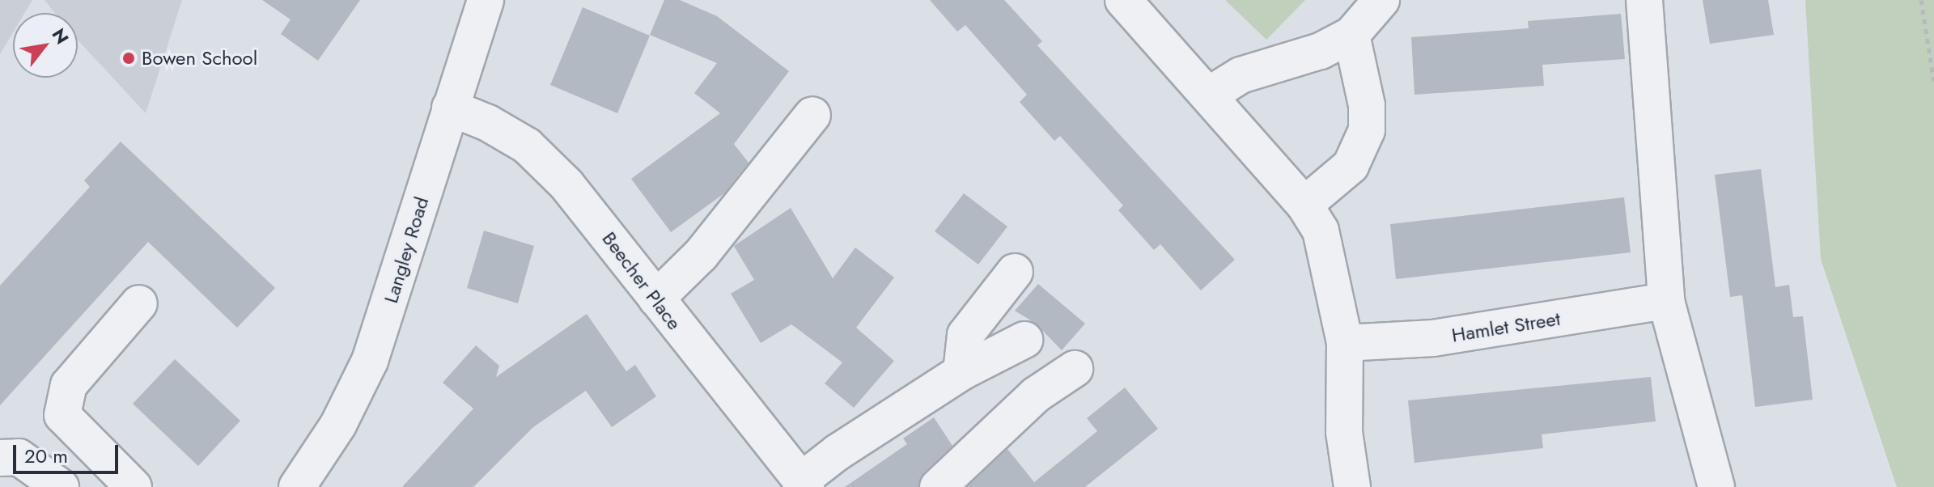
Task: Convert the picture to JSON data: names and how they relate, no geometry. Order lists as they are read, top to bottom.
{
  "streets": {
    "street": ["Langley Road", "Beecher Place", "Hamlet Street"]
  },
  "crossings": [
    ["Langley Road", "Beecher Place"]
  ],
  "places": ["Bowen School"],
  "scale_bar": "20 m",
  "north": "top right"
}
